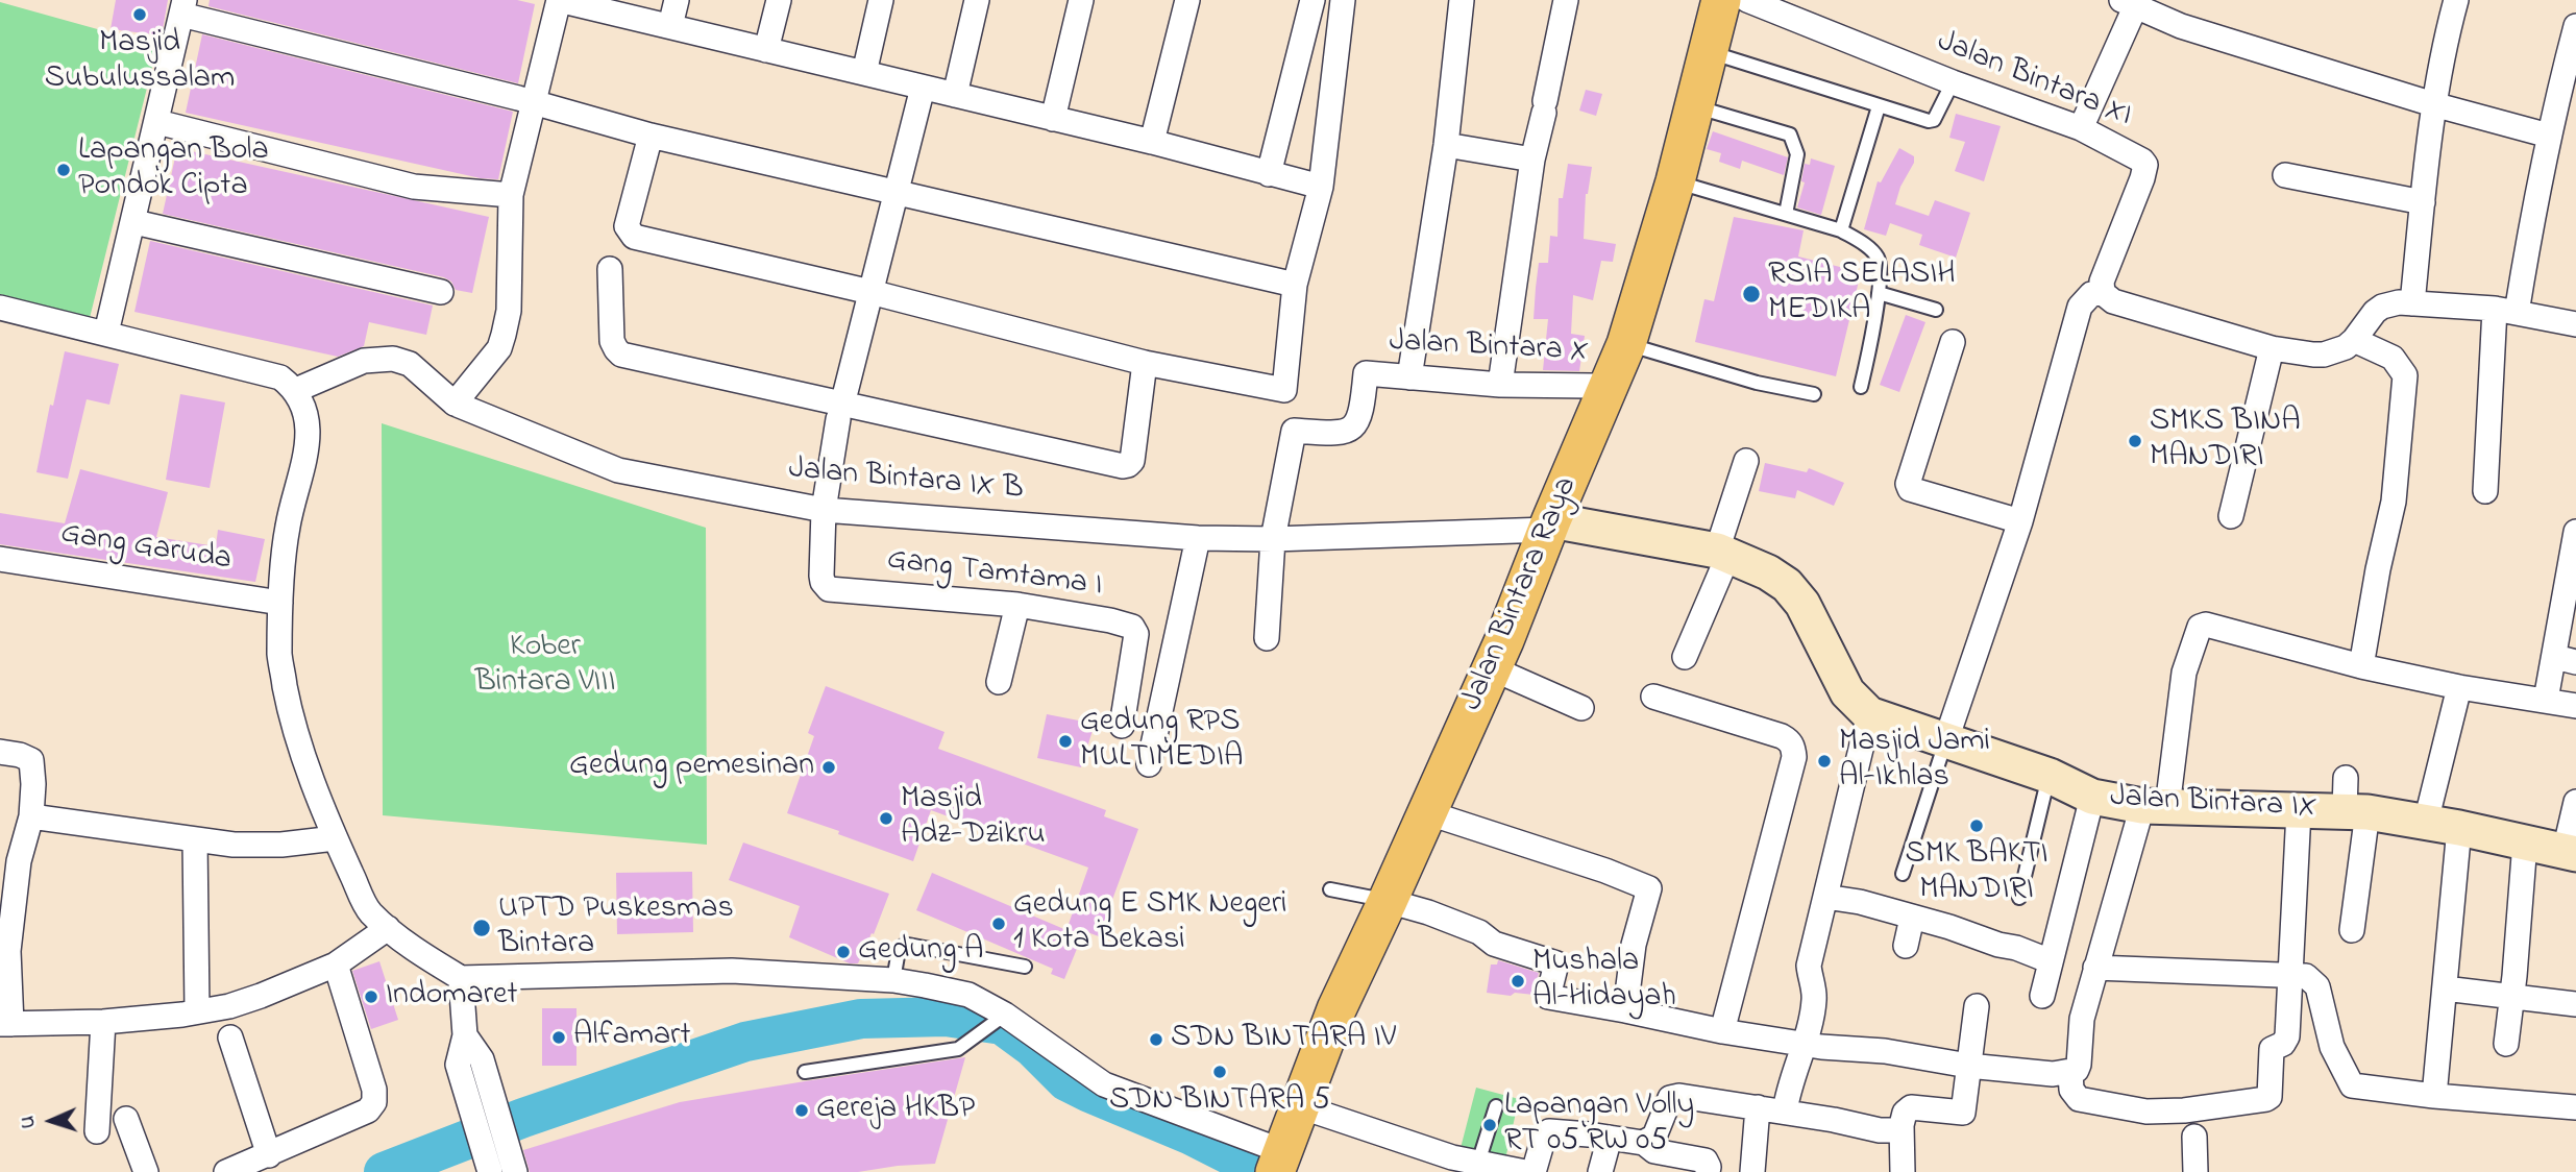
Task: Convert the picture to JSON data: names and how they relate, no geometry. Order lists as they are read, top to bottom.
{
  "streets": {
    "main road": ["Jalan Bintara Raya"],
    "street": [
      "Jalan Bintara XI",
      "Jalan Bintara X",
      "Jalan Bintara IX B",
      "Gang Garuda",
      "Gang Tamtama I",
      "Jalan Bintara IX"
    ]
  },
  "crossings": [
    ["Jalan Bintara X", "Jalan Bintara IX B"],
    ["Jalan Bintara X", "Jalan Bintara Raya"],
    ["Jalan Bintara IX B", "Gang Tamtama I"],
    ["Jalan Bintara IX B", "Jalan Bintara Raya"],
    ["Jalan Bintara IX B", "Jalan Bintara IX"],
    ["Jalan Bintara Raya", "Jalan Bintara IX"]
  ],
  "parks": ["Kober Bintara VIII"],
  "places": [
    "Masjid Subulussalam",
    "Lapangan Bola Pondok Cipta",
    "RSIA SELASIH MEDIKA",
    "SMKS BINA MANDIRI",
    "Gedung RPS MULTIMEDIA",
    "Masjid Jami Al-Ikhlas",
    "Gedung pemesinan",
    "Masjid Adz-Dzikru",
    "SMK BAKTI MANDIRI",
    "Gedung E SMK Negeri 1 Kota Bekasi",
    "UPTD Puskesmas Bintara",
    "Gedung A",
    "Mushala Al-Hidayah",
    "Indomaret",
    "Alfamart",
    "SDN BINTARA IV",
    "SDN BINTARA 5",
    "Gereja HKBP",
    "Lapangan Volly RT 05 RW 05"
  ],
  "north": "left"
}
